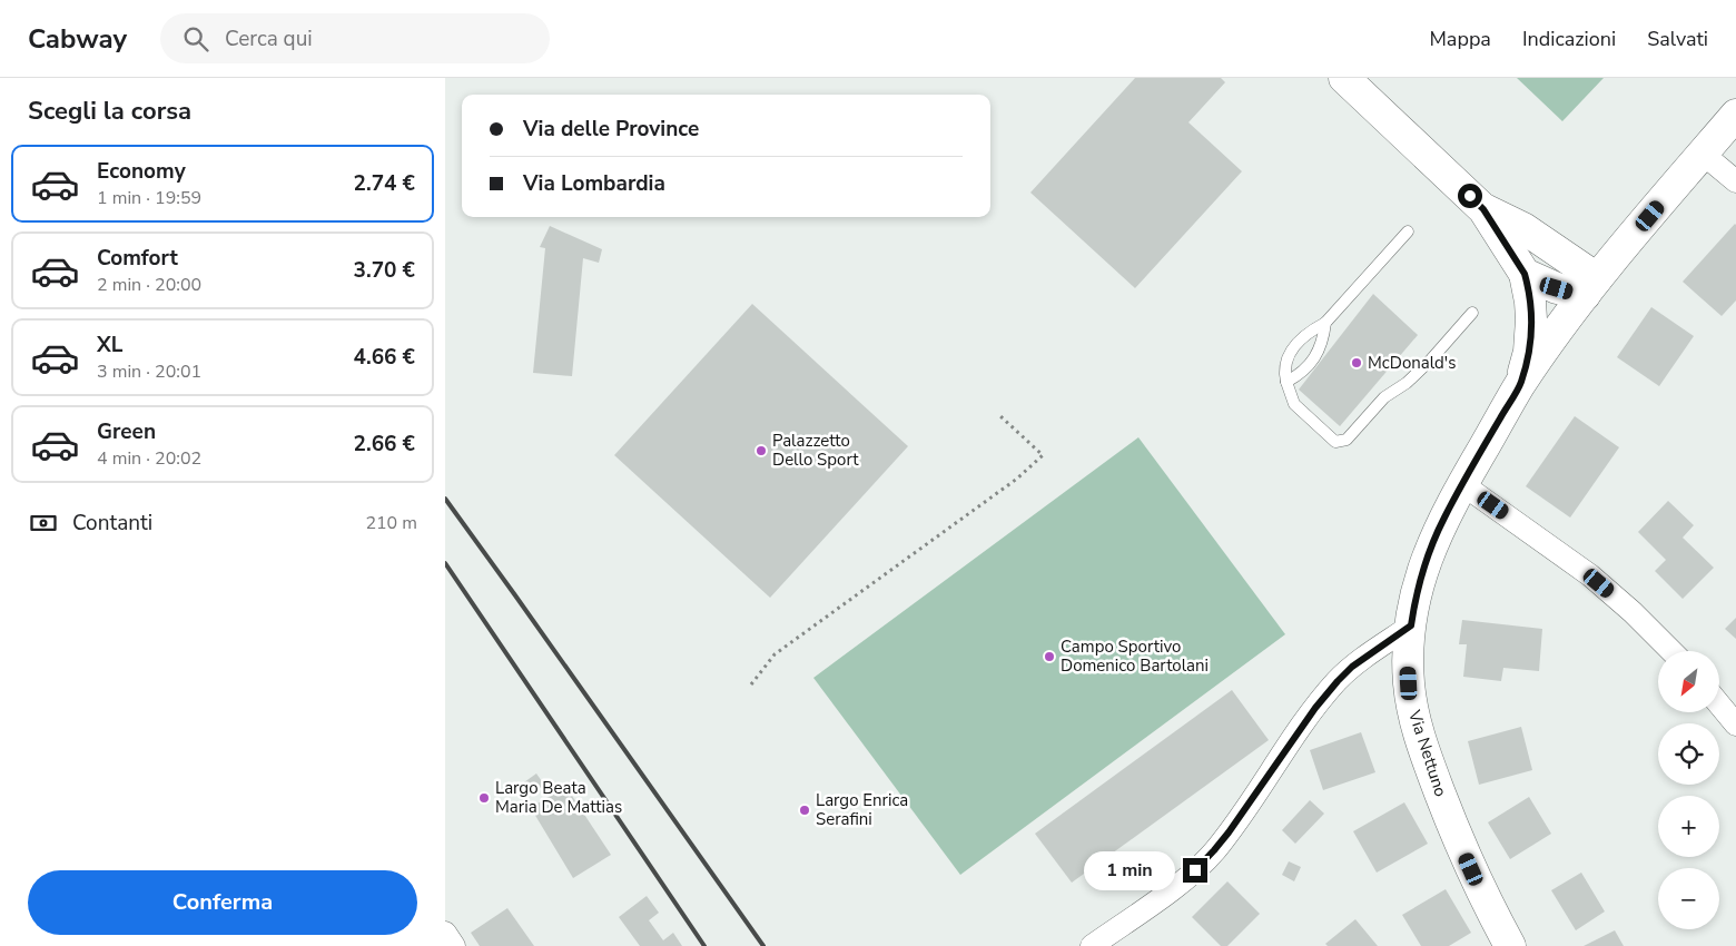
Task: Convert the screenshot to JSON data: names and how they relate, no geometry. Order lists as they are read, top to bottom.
{
  "streets": {
    "street": ["Via Nettuno"]
  },
  "places": [
    "McDonald's",
    "Palazzetto Dello Sport",
    "Campo Sportivo Domenico Bartolani",
    "Largo Beata Maria De Mattias",
    "Largo Enrica Serafini"
  ],
  "north": "bottom left",
  "page": {
    "header": "Cabway",
    "search": "Cerca qui",
    "nav": ["Mappa", "Indicazioni", "Salvati"],
    "heading": "Scegli la corsa",
    "banner": ["Via delle Province", "Via Lombardia"],
    "list": [
      {
        "name": "Economy",
        "note": "1 min · 19:59",
        "value": "2.74 €"
      },
      {
        "name": "Comfort",
        "note": "2 min · 20:00",
        "value": "3.70 €"
      },
      {
        "name": "XL",
        "note": "3 min · 20:01",
        "value": "4.66 €"
      },
      {
        "name": "Green",
        "note": "4 min · 20:02",
        "value": "2.66 €"
      }
    ],
    "pay": ["Contanti", "210 m"],
    "map_buttons": ["+", "−"],
    "bubble": "1 min",
    "buttons": "Conferma"
  }
}
